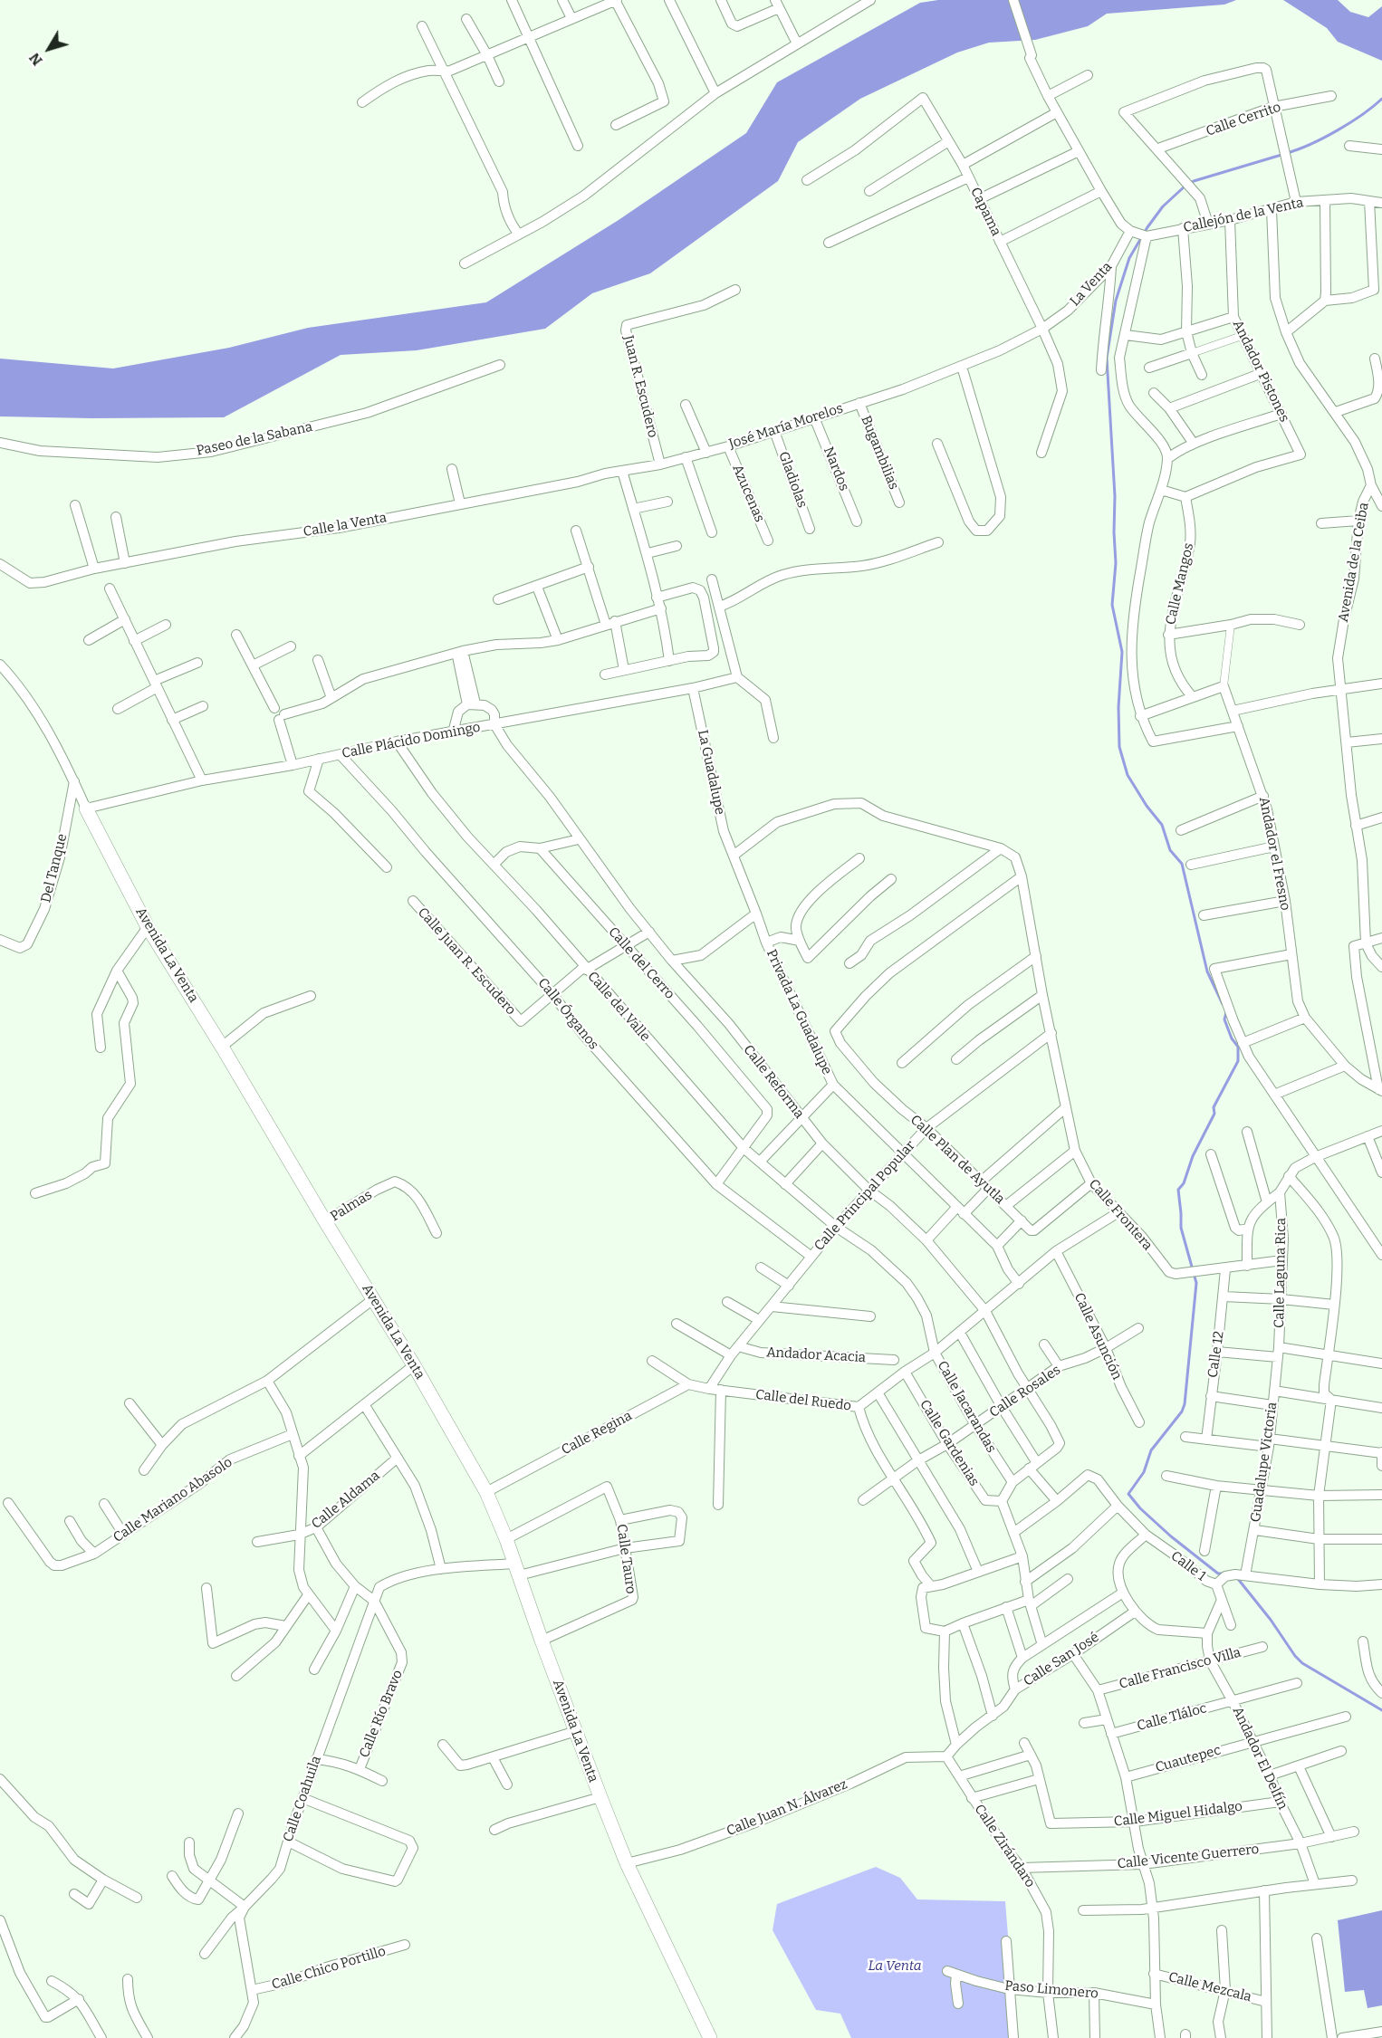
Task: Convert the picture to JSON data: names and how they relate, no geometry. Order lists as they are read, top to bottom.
{
  "streets": {
    "main road": ["Avenida La Venta"],
    "street": [
      "Calle Cerrito",
      "Capama",
      "Callejón de la Venta",
      "La Venta",
      "Andador Pistones",
      "Juan R. Escudero",
      "José María Morelos",
      "Paseo de la Sabana",
      "Bugambilias",
      "Nardos",
      "Gladiolas",
      "Azucenas",
      "Calle la Venta",
      "Avenida de la Ceiba",
      "Calle Mangos",
      "Calle Plácido Domingo",
      "La Guadalupe",
      "Andador el Fresno",
      "Del Tanque",
      "Calle Juan R. Escudero",
      "Calle del Cerro",
      "Calle del Valle",
      "Privada La Guadalupe",
      "Calle Órganos",
      "Calle Reforma",
      "Calle Plan de Ayutla",
      "Calle Principal Popular",
      "Palmas",
      "Calle Frontera",
      "Calle Laguna Rica",
      "Calle Asunción",
      "Calle 12",
      "Andador Acacia",
      "Calle Rosales",
      "Calle del Ruedo",
      "Calle Jacarandas",
      "Calle Regina",
      "Calle Gardenias",
      "Guadalupe Victoria",
      "Calle Mariano Abasolo",
      "Calle Aldama",
      "Calle Tauro",
      "Calle 1",
      "Calle San José",
      "Calle Francisco Villa",
      "Calle Río Bravo",
      "Calle Tláloc",
      "Andador El Delfín",
      "Cuautepec",
      "Calle Coahuila",
      "Calle Juan N. Álvarez",
      "Calle Miguel Hidalgo",
      "Calle Zirándaro",
      "Calle Vicente Guerrero",
      "Calle Chico Portillo",
      "Calle Mezcala",
      "Paso Limonero"
    ]
  },
  "crossings": [
    ["Capama", "La Venta"],
    ["Callejón de la Venta", "La Venta"],
    ["Callejón de la Venta", "Andador Pistones"],
    ["Callejón de la Venta", "Avenida de la Ceiba"],
    ["La Venta", "José María Morelos"],
    ["Andador Pistones", "Calle Mangos"],
    ["Juan R. Escudero", "José María Morelos"],
    ["Juan R. Escudero", "Calle la Venta"],
    ["José María Morelos", "Bugambilias"],
    ["José María Morelos", "Nardos"],
    ["José María Morelos", "Gladiolas"],
    ["José María Morelos", "Azucenas"],
    ["José María Morelos", "Calle la Venta"],
    ["Calle Plácido Domingo", "La Guadalupe"],
    ["Calle Plácido Domingo", "Avenida La Venta"],
    ["Calle Plácido Domingo", "Calle del Valle"],
    ["Calle Plácido Domingo", "Calle Órganos"],
    ["Calle Plácido Domingo", "Calle Reforma"],
    ["La Guadalupe", "Privada La Guadalupe"],
    ["Del Tanque", "Avenida La Venta"],
    ["Avenida La Venta", "Palmas"],
    ["Avenida La Venta", "Calle Regina"],
    ["Avenida La Venta", "Calle Tauro"],
    ["Avenida La Venta", "Calle Juan N. Álvarez"],
    ["Calle Juan R. Escudero", "Calle Órganos"],
    ["Calle del Cerro", "Calle del Valle"],
    ["Calle del Cerro", "Calle Jacarandas"],
    ["Calle del Valle", "Calle Jacarandas"],
    ["Privada La Guadalupe", "Calle Principal Popular"],
    ["Privada La Guadalupe", "Calle del Ruedo"],
    ["Calle Órganos", "Calle Principal Popular"],
    ["Calle Reforma", "Calle Principal Popular"],
    ["Calle Reforma", "Calle Rosales"],
    ["Calle Reforma", "Calle del Ruedo"],
    ["Calle Reforma", "Calle Jacarandas"],
    ["Calle Reforma", "Calle Gardenias"],
    ["Calle Plan de Ayutla", "Calle Principal Popular"],
    ["Calle Plan de Ayutla", "Calle Frontera"],
    ["Calle Principal Popular", "Calle Frontera"],
    ["Calle Principal Popular", "Andador Acacia"],
    ["Calle Principal Popular", "Calle del Ruedo"],
    ["Calle Principal Popular", "Calle Jacarandas"],
    ["Calle Frontera", "Calle Laguna Rica"],
    ["Calle Frontera", "Calle 12"],
    ["Calle Frontera", "Calle del Ruedo"],
    ["Calle Laguna Rica", "Guadalupe Victoria"],
    ["Calle Asunción", "Calle Rosales"],
    ["Calle Asunción", "Calle del Ruedo"],
    ["Calle Rosales", "Calle Jacarandas"],
    ["Calle Rosales", "Calle Gardenias"],
    ["Calle del Ruedo", "Calle Jacarandas"],
    ["Calle del Ruedo", "Calle Gardenias"],
    ["Calle San José", "Calle Juan N. Álvarez"],
    ["Calle San José", "Calle Zirándaro"],
    ["Calle Francisco Villa", "Andador El Delfín"],
    ["Calle Río Bravo", "Calle Coahuila"],
    ["Calle Tláloc", "Andador El Delfín"],
    ["Andador El Delfín", "Cuautepec"],
    ["Andador El Delfín", "Calle Miguel Hidalgo"],
    ["Andador El Delfín", "Calle Vicente Guerrero"],
    ["Calle Juan N. Álvarez", "Calle Zirándaro"],
    ["Calle Zirándaro", "Calle Vicente Guerrero"],
    ["Calle Zirándaro", "Paso Limonero"]
  ],
  "parks": ["La Venta"],
  "north": "bottom left"
}
